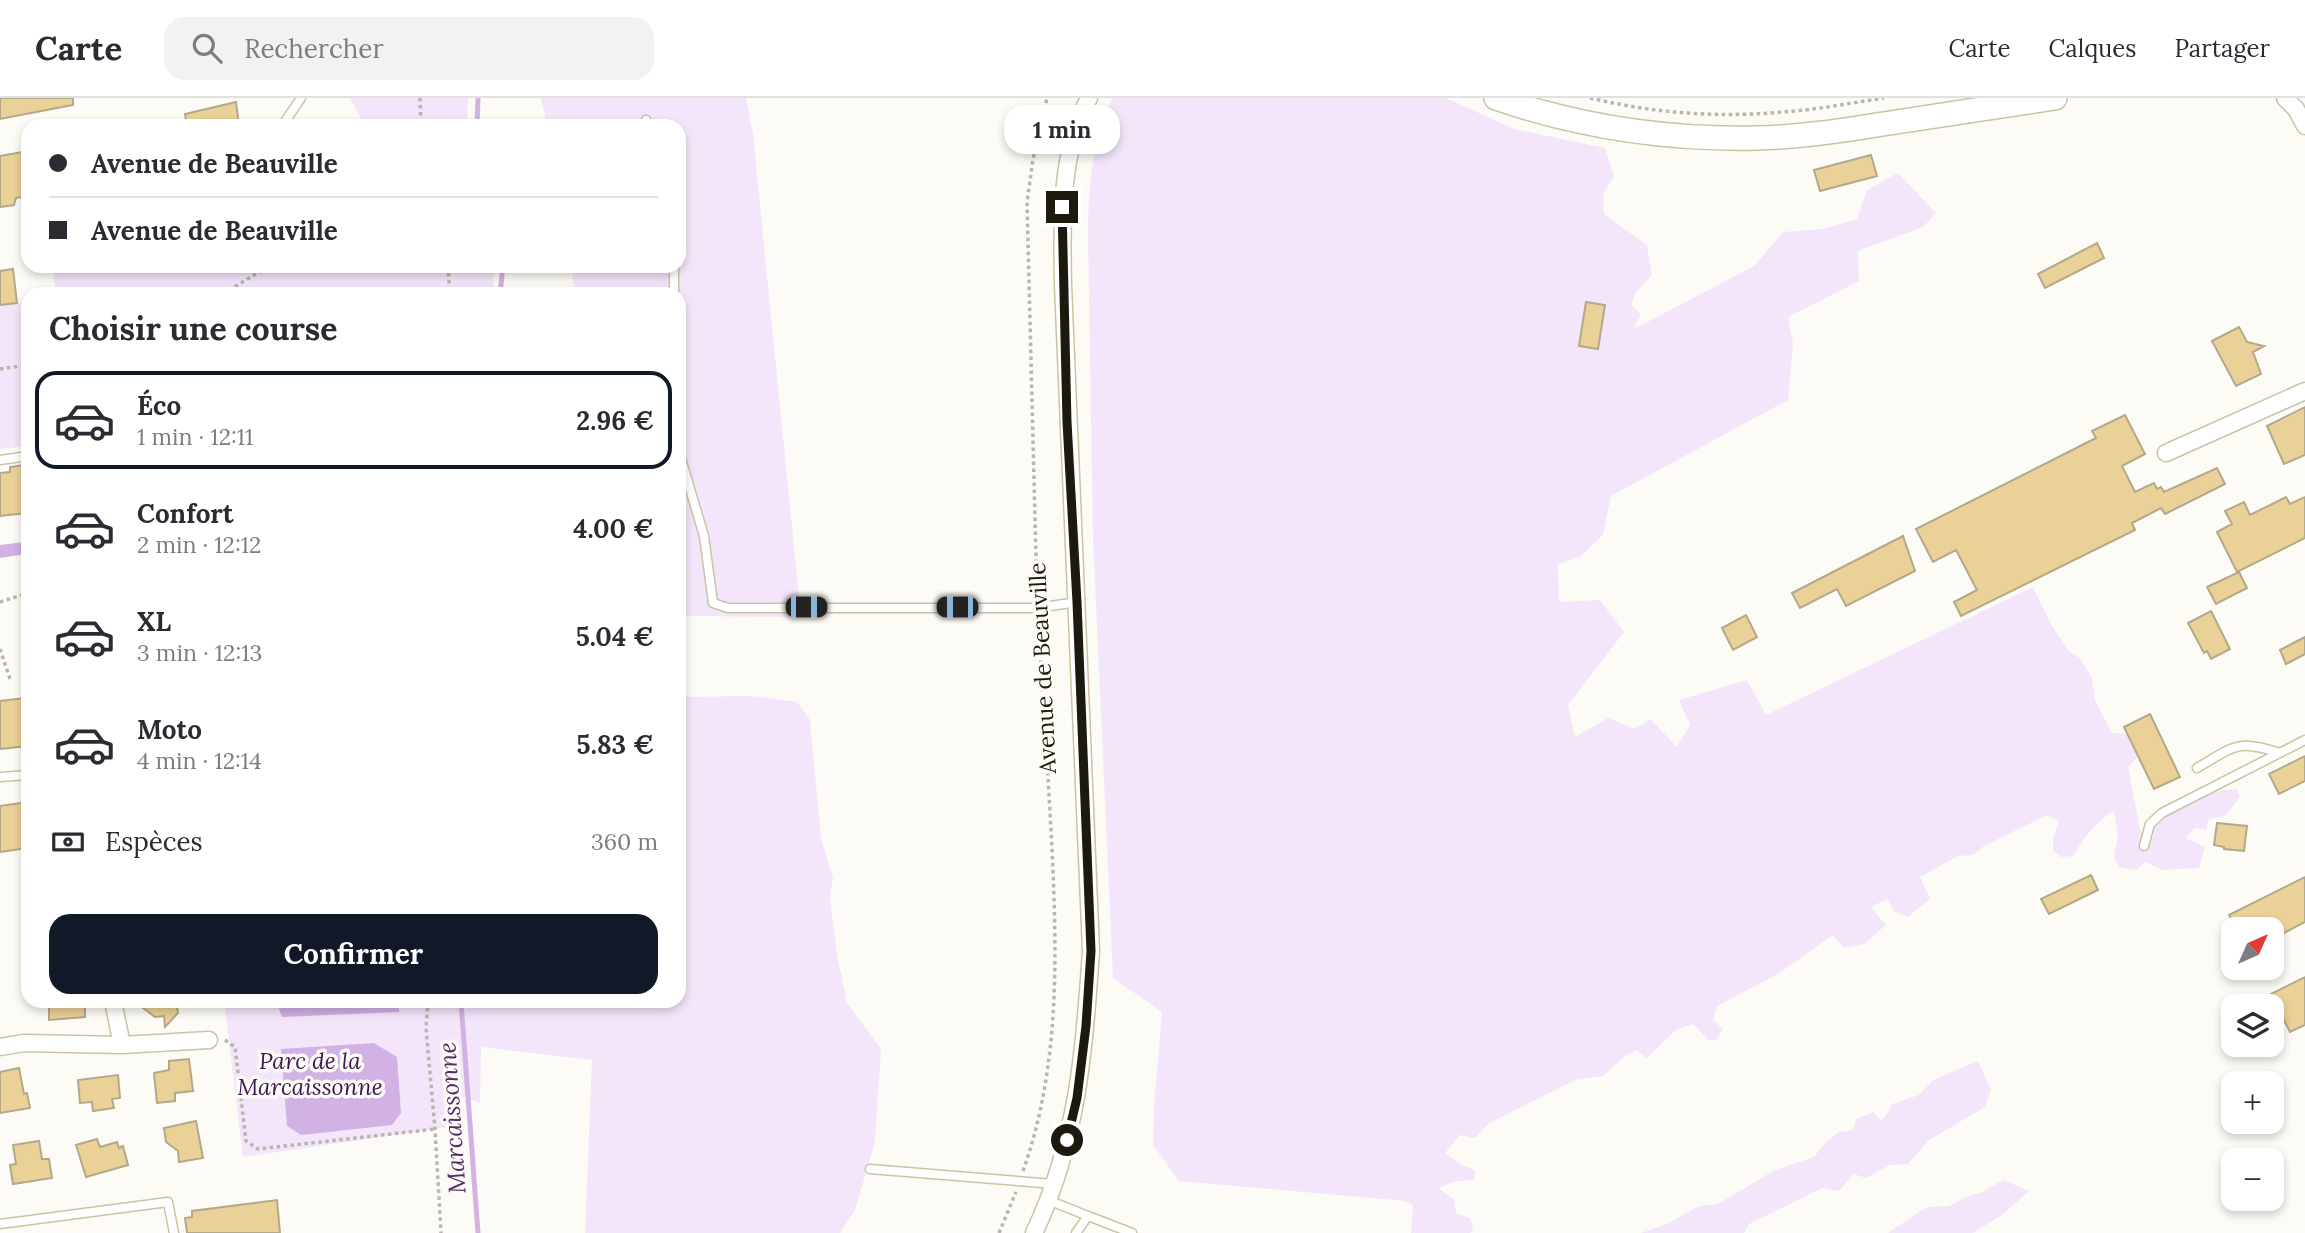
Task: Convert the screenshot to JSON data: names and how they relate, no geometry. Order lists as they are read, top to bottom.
{
  "streets": {
    "street": ["Avenue de Beauville"]
  },
  "water": ["Marcaissonne"],
  "parks": ["Parc de la Marcaissonne"],
  "north": "top right",
  "page": {
    "header": "Carte",
    "search": "Rechercher",
    "nav": ["Carte", "Calques", "Partager"],
    "bubble": "1 min",
    "banner": ["Avenue de Beauville", "Avenue de Beauville"],
    "heading": "Choisir une course",
    "list": [
      {
        "name": "Éco",
        "note": "1 min · 12:11",
        "value": "2.96 €"
      },
      {
        "name": "Confort",
        "note": "2 min · 12:12",
        "value": "4.00 €"
      },
      {
        "name": "XL",
        "note": "3 min · 12:13",
        "value": "5.04 €"
      },
      {
        "name": "Moto",
        "note": "4 min · 12:14",
        "value": "5.83 €"
      }
    ],
    "pay": ["Espèces", "360 m"],
    "buttons": "Confirmer",
    "map_buttons": ["+", "−"]
  }
}
